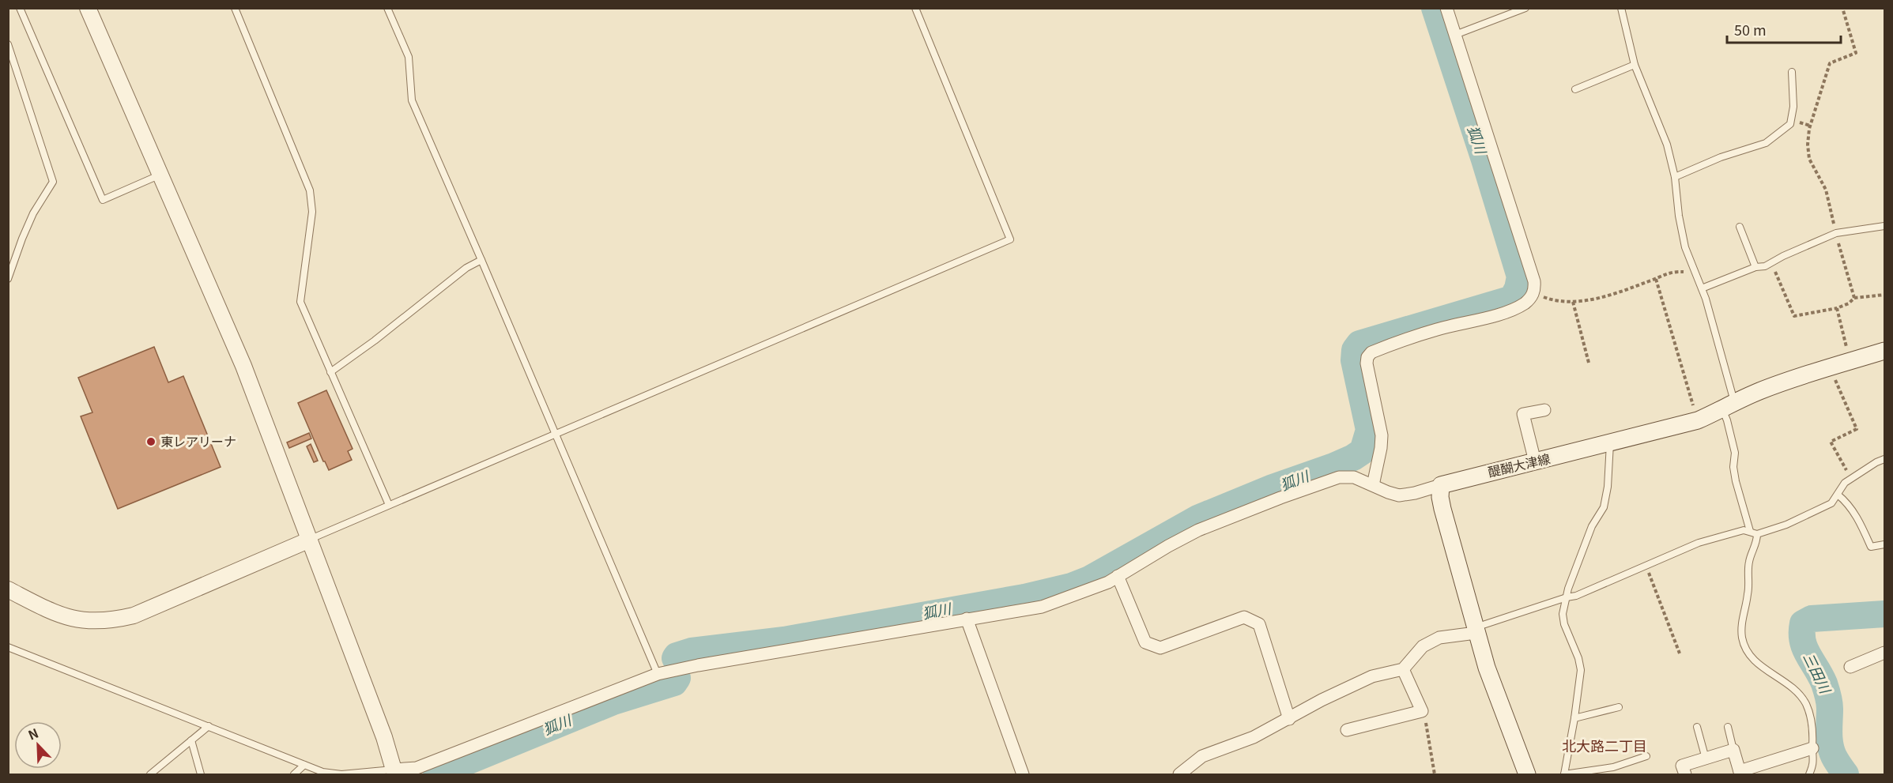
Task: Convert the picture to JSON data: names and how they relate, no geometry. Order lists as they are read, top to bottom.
{
  "streets": {
    "main road": ["醍醐大津線"]
  },
  "districts": ["北大路二丁目"],
  "water": ["狐川", "三田川"],
  "places": ["東レアリーナ"],
  "scale_bar": "50 m",
  "north": "top left"
}
